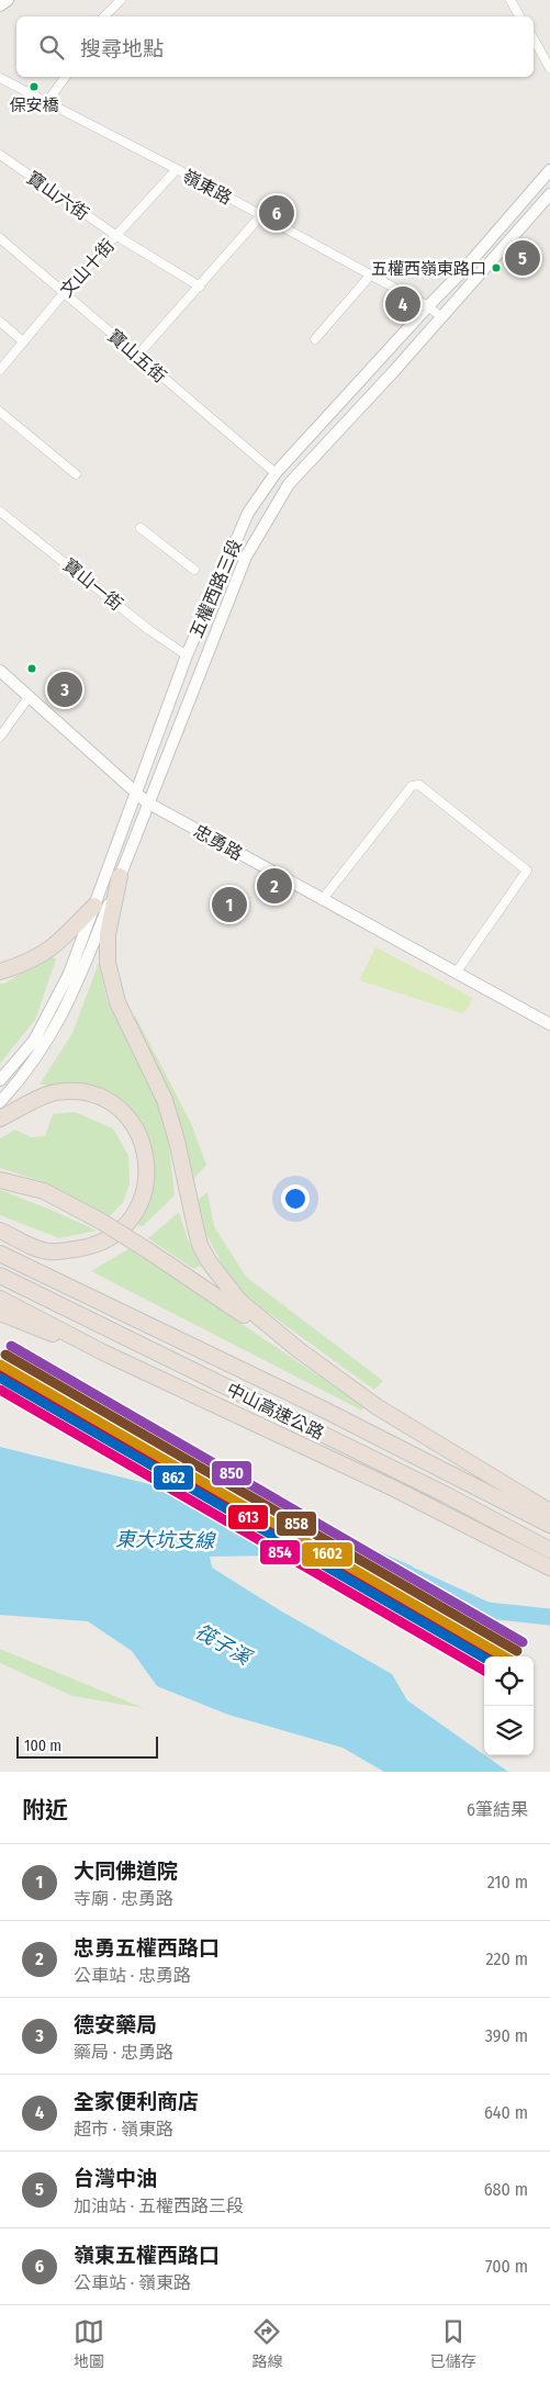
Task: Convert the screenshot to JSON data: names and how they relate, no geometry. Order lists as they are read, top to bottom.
{
  "streets": {
    "highway": ["中山高速公路"],
    "main road": ["五權西路三段", "忠勇路"],
    "street": [
      "嶺東路",
      "寶山六街",
      "文山十街",
      "寶山五街",
      "寶山一街"
    ]
  },
  "crossings": [
    ["嶺東路", "文山十街"],
    ["嶺東路", "五權西路三段"],
    ["寶山六街", "文山十街"],
    ["文山十街", "寶山五街"],
    ["寶山五街", "五權西路三段"],
    ["寶山一街", "五權西路三段"],
    ["五權西路三段", "忠勇路"]
  ],
  "water": ["東大坑支線", "筏子溪"],
  "places": ["保安橋", "五權西嶺東路口"],
  "lines": [
    "transit line 850",
    "transit line 858",
    "transit line 1602",
    "transit line 613",
    "transit line 862",
    "transit line 854"
  ],
  "scale_bar": "100 m",
  "page": {
    "search": "搜尋地點",
    "pins": [
      "6",
      "5",
      "4",
      "3",
      "2",
      "1"
    ],
    "scale": "100 m",
    "heading": ["附近", "6筆結果"],
    "list": [
      {
        "mark": "1",
        "name": "大同佛道院",
        "note": "寺廟 · 忠勇路",
        "value": "210 m"
      },
      {
        "mark": "2",
        "name": "忠勇五權西路口",
        "note": "公車站 · 忠勇路",
        "value": "220 m"
      },
      {
        "mark": "3",
        "name": "德安藥局",
        "note": "藥局 · 忠勇路",
        "value": "390 m"
      },
      {
        "mark": "4",
        "name": "全家便利商店",
        "note": "超市 · 嶺東路",
        "value": "640 m"
      },
      {
        "mark": "5",
        "name": "台灣中油",
        "note": "加油站 · 五權西路三段",
        "value": "680 m"
      },
      {
        "mark": "6",
        "name": "嶺東五權西路口",
        "note": "公車站 · 嶺東路",
        "value": "700 m"
      }
    ],
    "nav": ["地圖", "路線", "已儲存"]
  }
}
